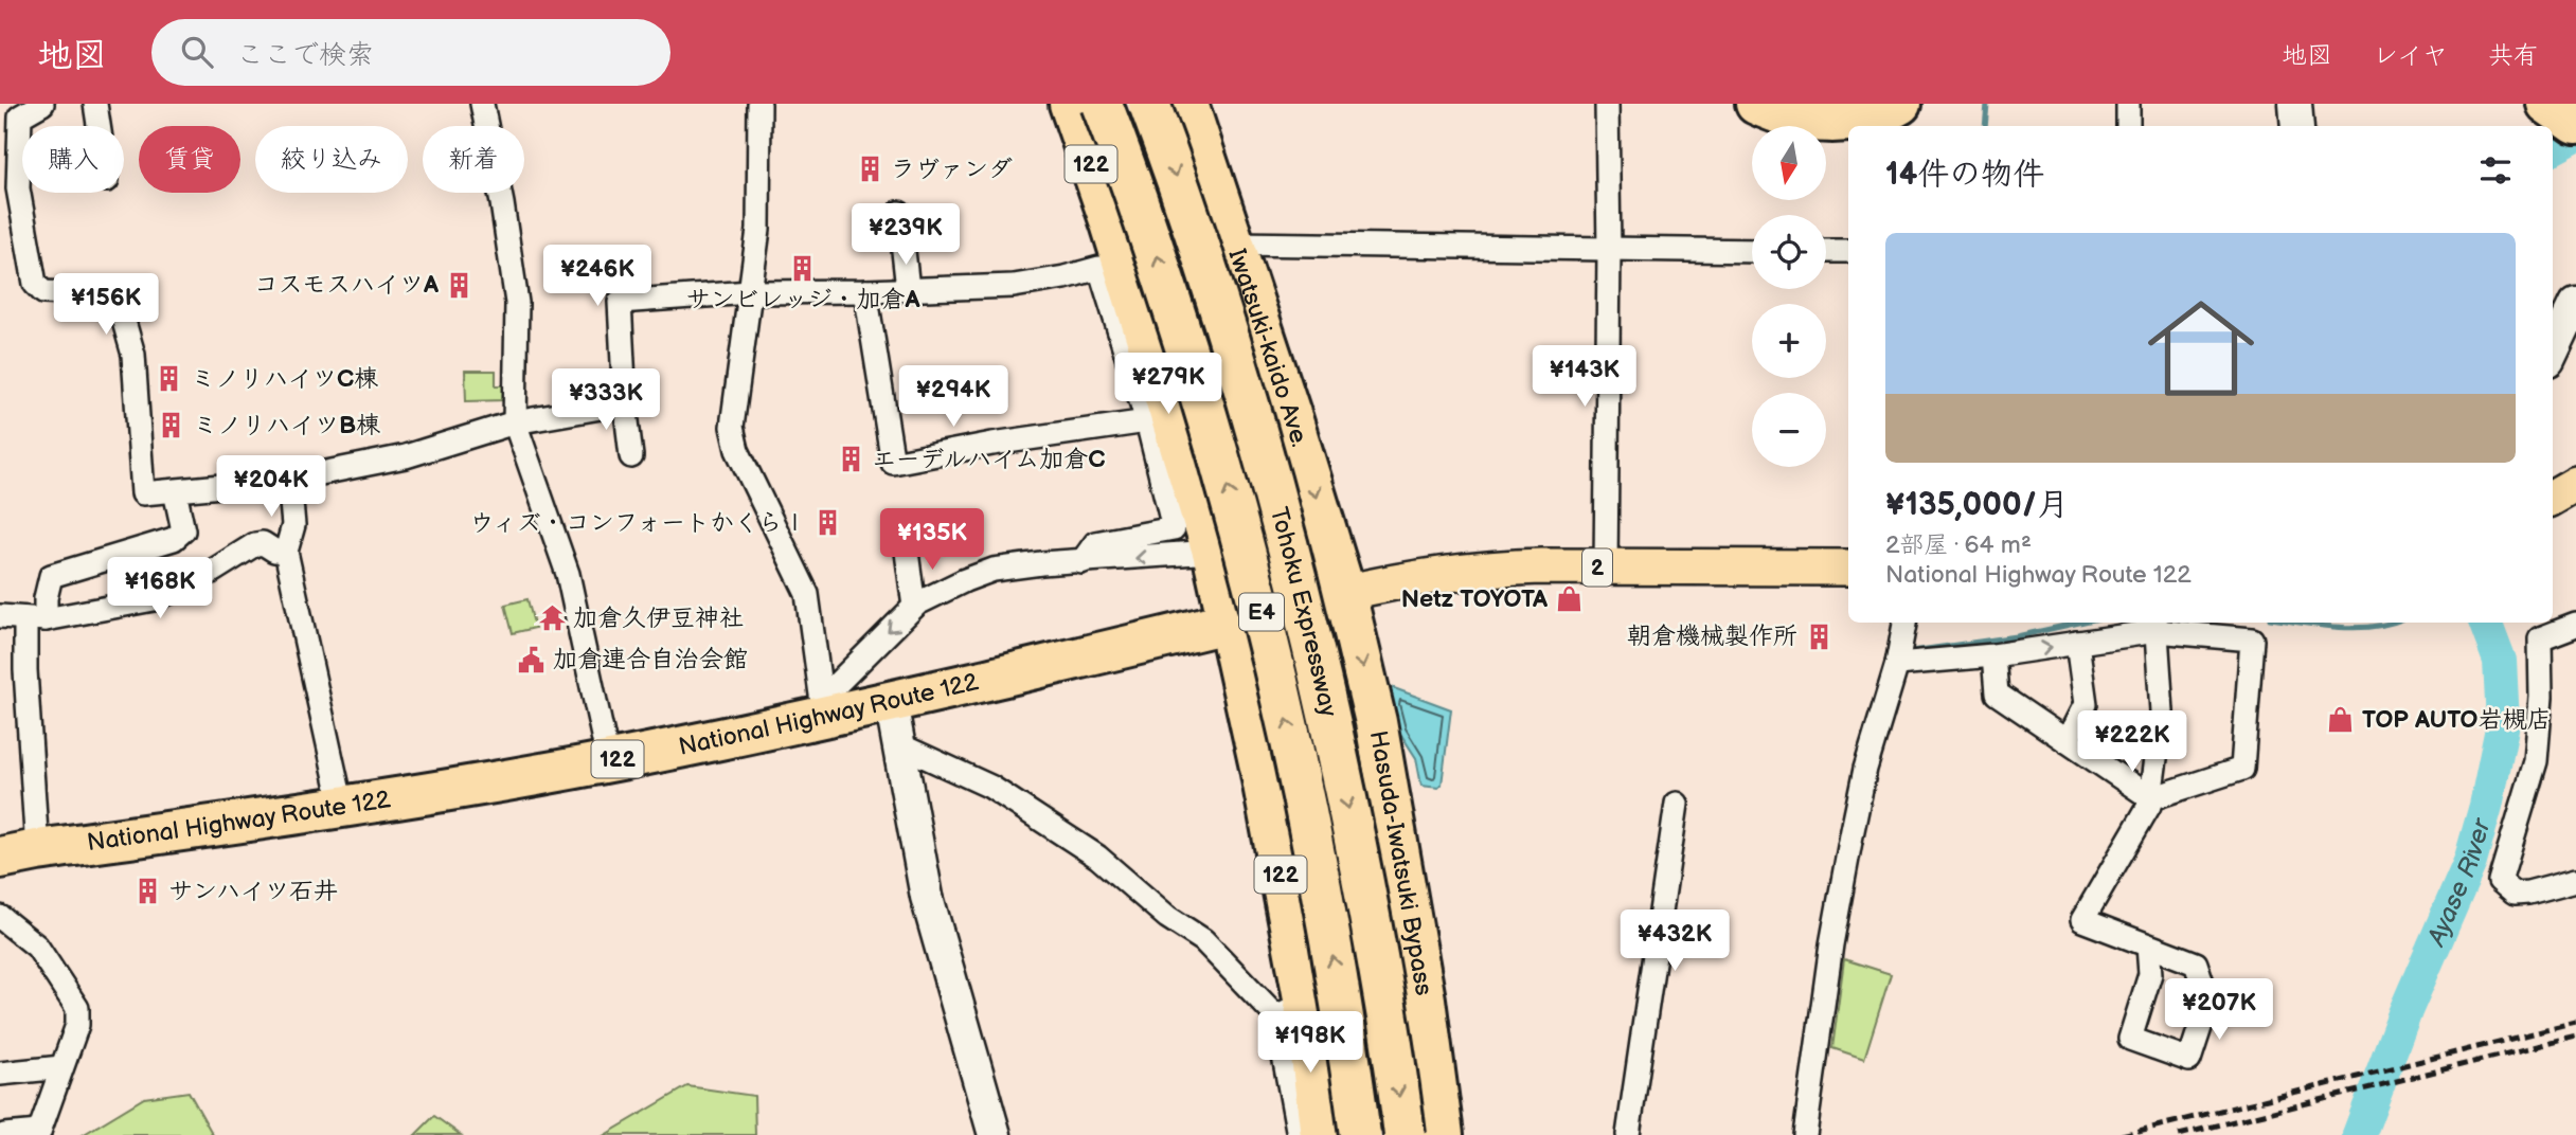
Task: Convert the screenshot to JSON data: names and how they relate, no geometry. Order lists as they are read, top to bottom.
{
  "streets": {
    "highway": [
      "122",
      "Iwatsuki-kaido Ave.",
      "E4",
      "Tohoku Expressway",
      "National Highway Route 122",
      "Hasuda-Iwatsuki Bypass"
    ],
    "main road": ["2"]
  },
  "crossings": [
    ["122", "National Highway Route 122"],
    ["Iwatsuki-kaido Ave.", "2"],
    ["Iwatsuki-kaido Ave.", "National Highway Route 122"],
    ["Iwatsuki-kaido Ave.", "Hasuda-Iwatsuki Bypass"],
    ["2", "National Highway Route 122"],
    ["2", "Hasuda-Iwatsuki Bypass"],
    ["National Highway Route 122", "Hasuda-Iwatsuki Bypass"]
  ],
  "water": ["Ayase River"],
  "places": {
    "building": [
      "ラヴァンダ",
      "サンビレッジ・加倉A",
      "コスモスハイツA",
      "ミノリハイツC棟",
      "ミノリハイツB棟",
      "エーデルハイム加倉C",
      "ウィズ・コンフォートかくらⅠ",
      "朝倉機械製作所",
      "サンハイツ石井"
    ],
    "shop": ["Netz TOYOTA", "TOP AUTO岩槻店"],
    "temple": ["加倉久伊豆神社"],
    "public building": ["加倉連合自治会館"]
  },
  "north": "bottom",
  "page": {
    "header": "地図",
    "search": "ここで検索",
    "nav": ["地図", "レイヤ", "共有"],
    "map_buttons": ["+", "−"],
    "chip": [
      "購入",
      "賃貸",
      "絞り込み",
      "新着"
    ],
    "heading": "14件の物件",
    "price": [
      "¥239K",
      "¥246K",
      "¥156K",
      "¥143K",
      "¥279K",
      "¥294K",
      "¥333K",
      "¥204K",
      "¥135K",
      "¥168K",
      "¥222K",
      "¥432K",
      "¥207K",
      "¥198K"
    ],
    "list": [
      {
        "name": "¥135,000/月",
        "note": "2部屋 · 64 m² · National Highway Route 122"
      }
    ]
  }
}
